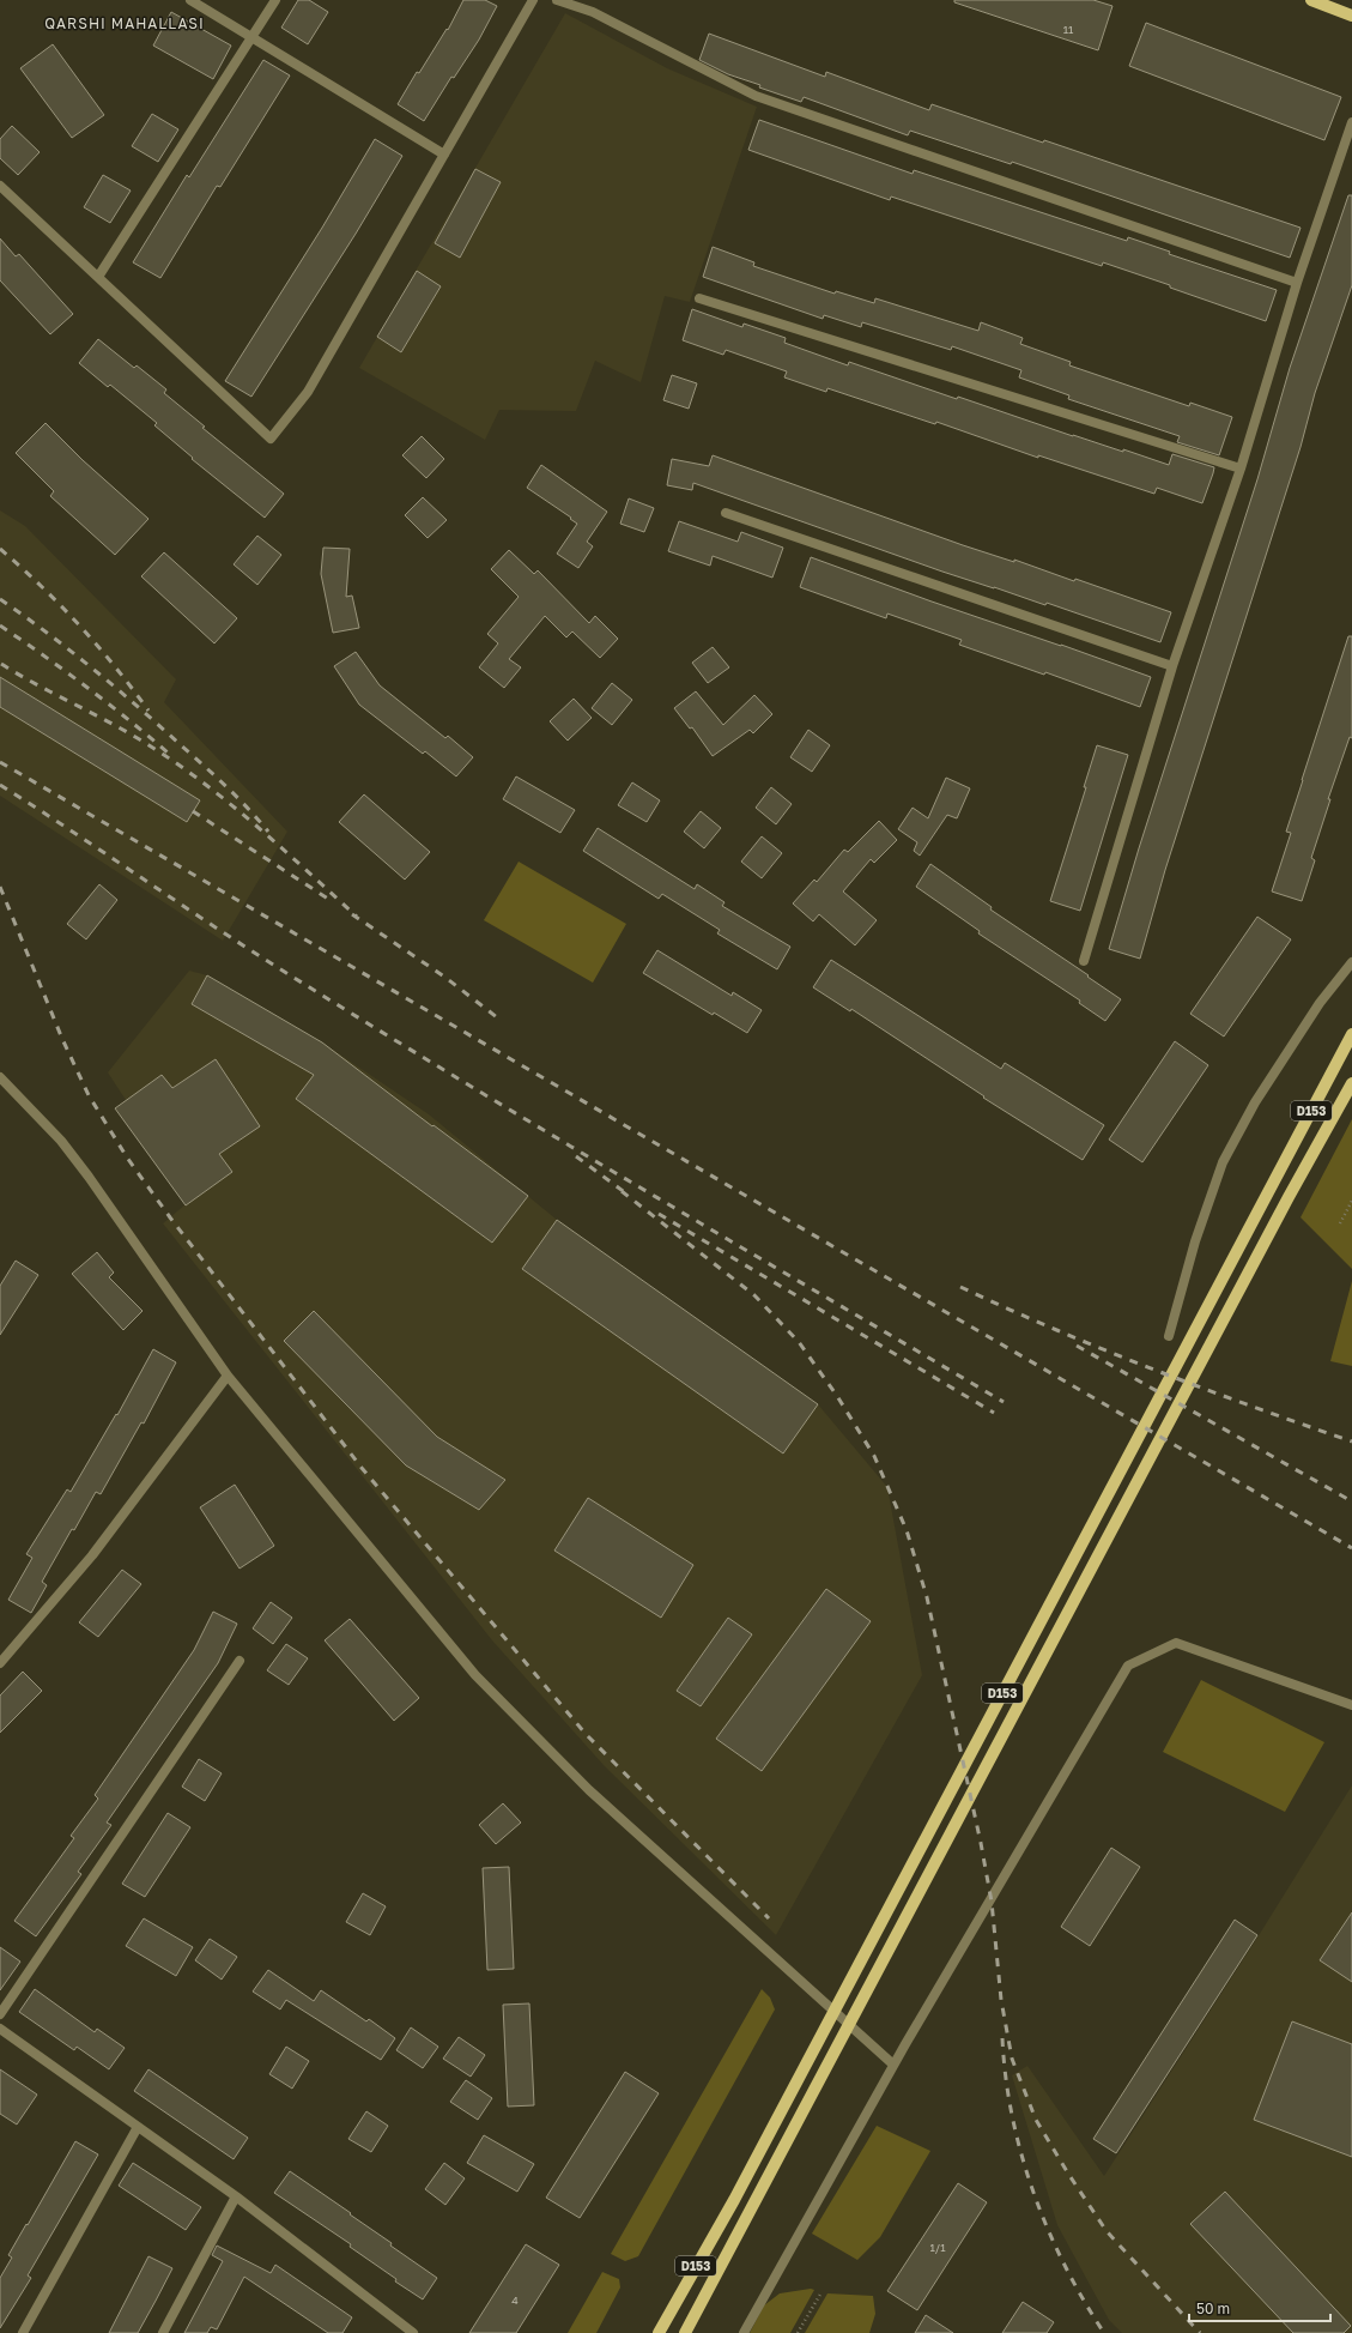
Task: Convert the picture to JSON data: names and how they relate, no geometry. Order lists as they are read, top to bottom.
{
  "streets": {
    "main road": ["D153"]
  },
  "districts": ["QARSHI MAHALLASI"],
  "house_numbers": ["11", "1/1", "4"],
  "scale_bar": "50 m"
}
